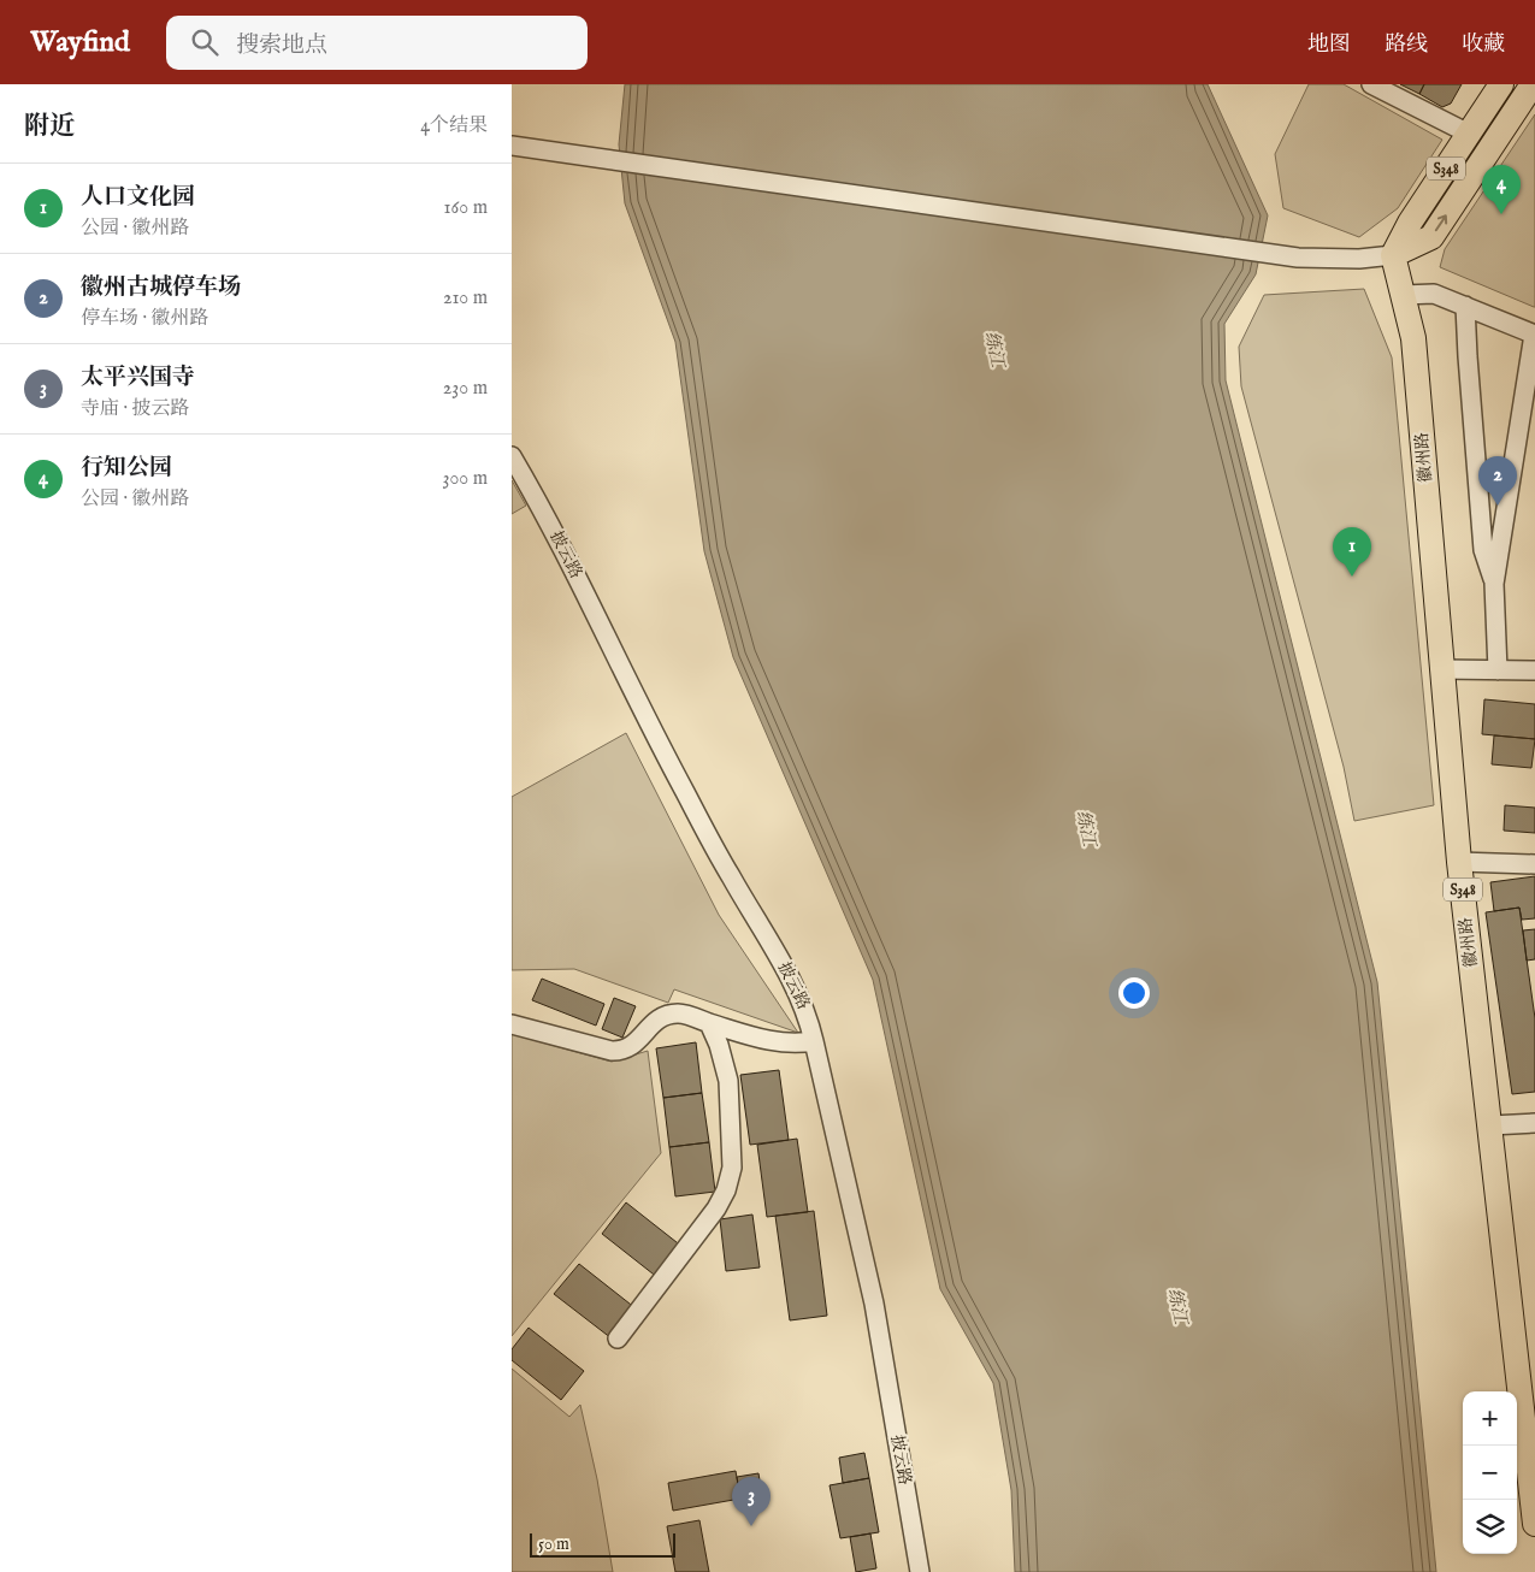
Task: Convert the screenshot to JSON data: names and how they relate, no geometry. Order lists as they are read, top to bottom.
{
  "streets": {
    "main road": ["S348", "徽州路"],
    "street": ["披云路"]
  },
  "crossings": [
    ["S348", "徽州路"]
  ],
  "water": ["练江"],
  "scale_bar": "50 m",
  "page": {
    "header": "Wayfind",
    "search": "搜索地点",
    "nav": ["地图", "路线", "收藏"],
    "heading": ["附近", "4个结果"],
    "list": [
      {
        "mark": "1",
        "name": "人口文化园",
        "note": "公园 · 徽州路",
        "value": "160 m"
      },
      {
        "mark": "2",
        "name": "徽州古城停车场",
        "note": "停车场 · 徽州路",
        "value": "210 m"
      },
      {
        "mark": "3",
        "name": "太平兴国寺",
        "note": "寺庙 · 披云路",
        "value": "230 m"
      },
      {
        "mark": "4",
        "name": "行知公园",
        "note": "公园 · 徽州路",
        "value": "300 m"
      }
    ],
    "pins": [
      "4",
      "2",
      "1",
      "3"
    ],
    "map_buttons": ["+", "−"],
    "scale": "50 m"
  }
}
